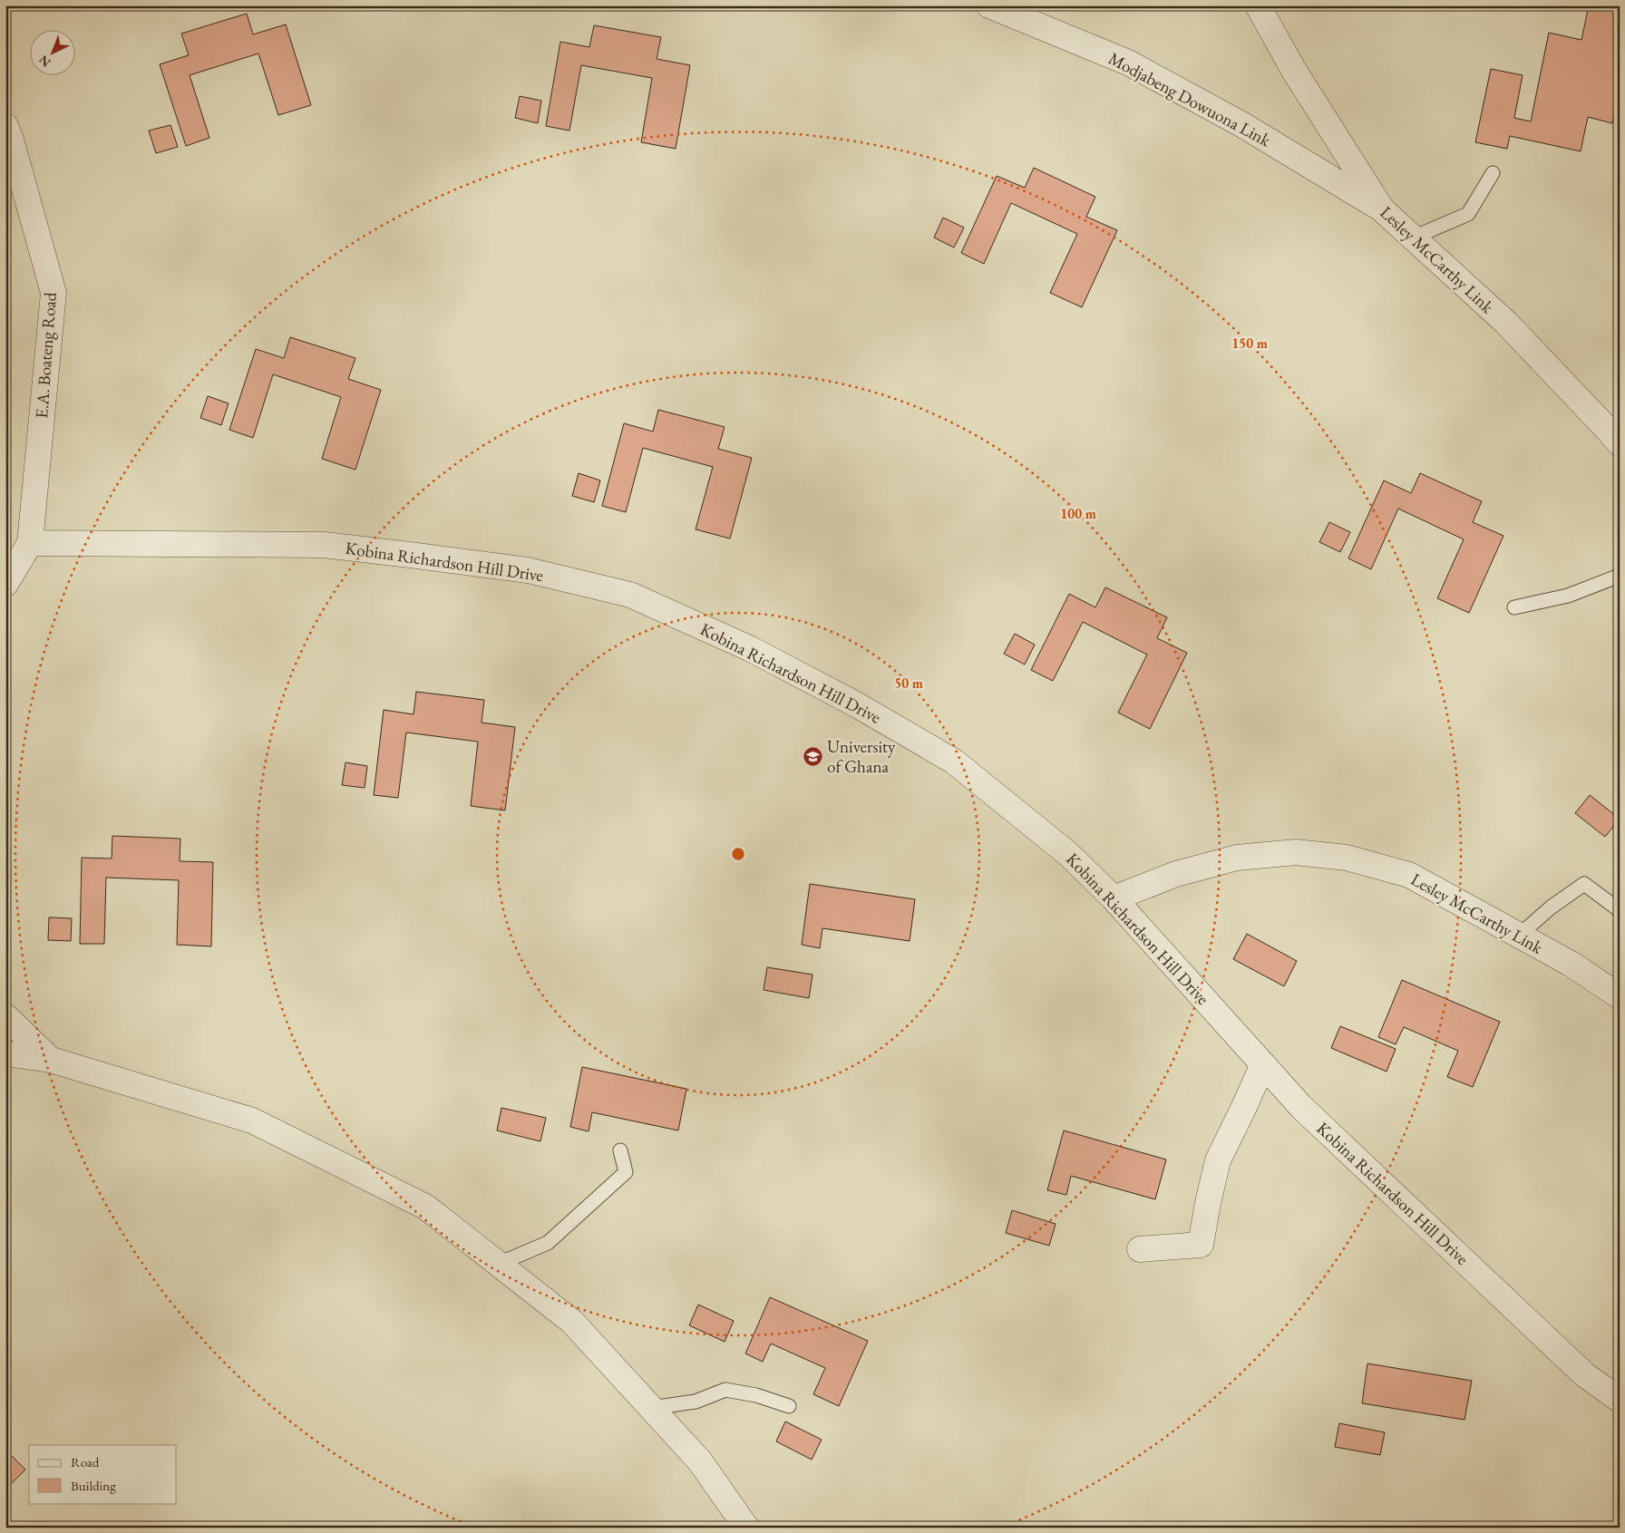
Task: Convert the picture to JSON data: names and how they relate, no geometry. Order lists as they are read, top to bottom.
{
  "streets": {
    "street": [
      "Modjabeng Dowuona Link",
      "Lesley McCarthy Link",
      "E.A. Boateng Road",
      "Kobina Richardson Hill Drive"
    ]
  },
  "crossings": [
    ["Modjabeng Dowuona Link", "Lesley McCarthy Link"],
    ["Lesley McCarthy Link", "Kobina Richardson Hill Drive"],
    ["E.A. Boateng Road", "Kobina Richardson Hill Drive"]
  ],
  "places": {
    "school or university": ["University of Ghana"]
  },
  "legend": ["Road", "Building"],
  "north": "bottom left",
  "rings": ["150 m", "100 m", "50 m"]
}
